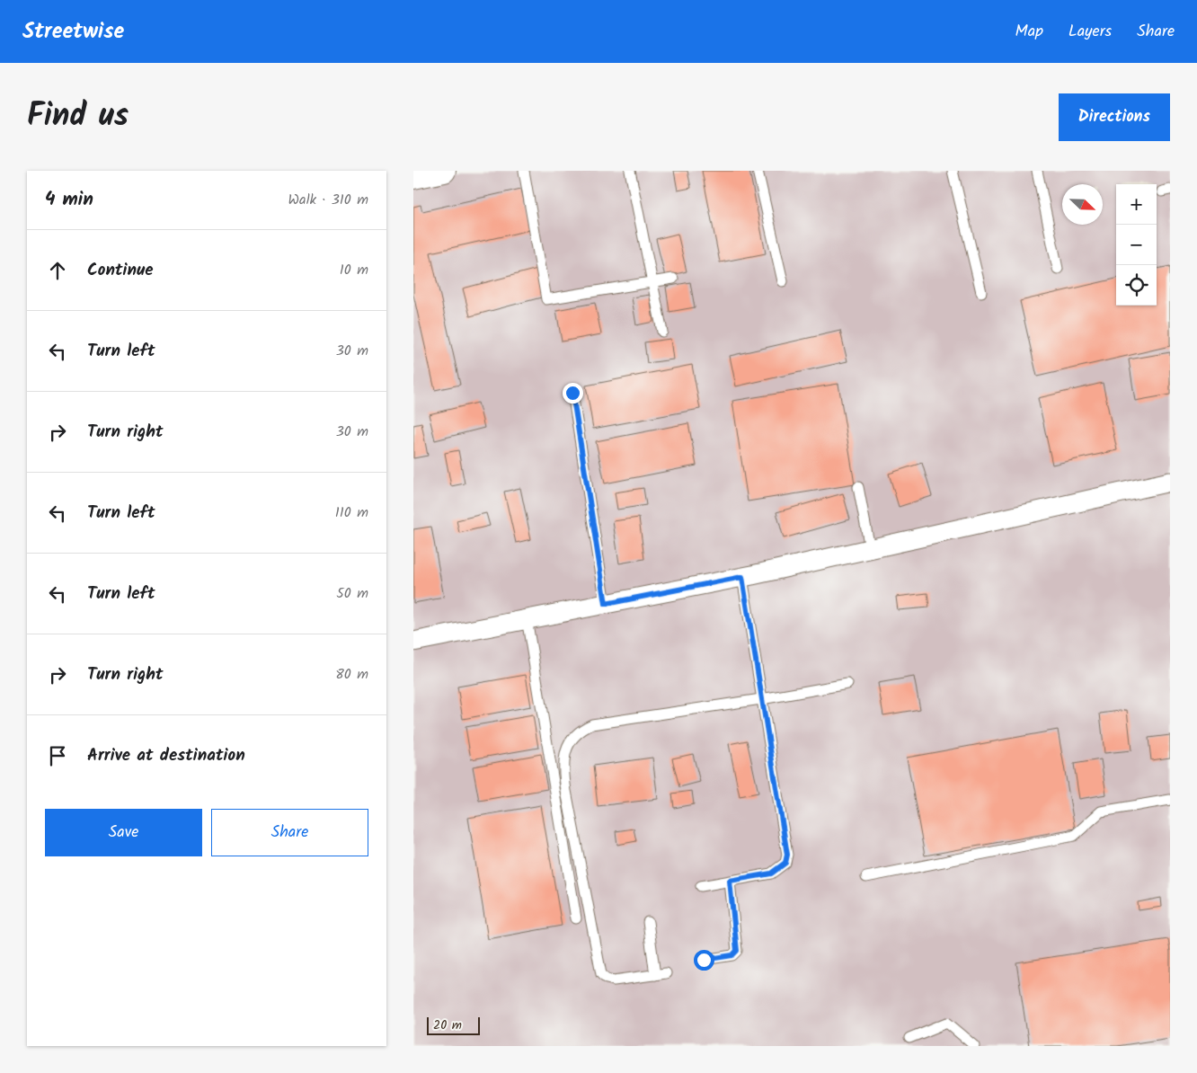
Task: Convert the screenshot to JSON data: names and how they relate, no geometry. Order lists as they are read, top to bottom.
{
  "scale_bar": "20 m",
  "north": "bottom right",
  "page": {
    "header": "Streetwise",
    "nav": ["Map", "Layers", "Share"],
    "title": "Find us",
    "buttons": [
      "Directions",
      ["Save", "Share"]
    ],
    "heading": ["4 min", "Walk · 310 m"],
    "map_buttons": ["+", "−"],
    "list": [
      ["Continue", "10 m"],
      ["Turn left", "30 m"],
      ["Turn right", "30 m"],
      ["Turn left", "110 m"],
      ["Turn left", "50 m"],
      ["Turn right", "80 m"],
      "Arrive at destination"
    ],
    "scale": "20 m"
  }
}
